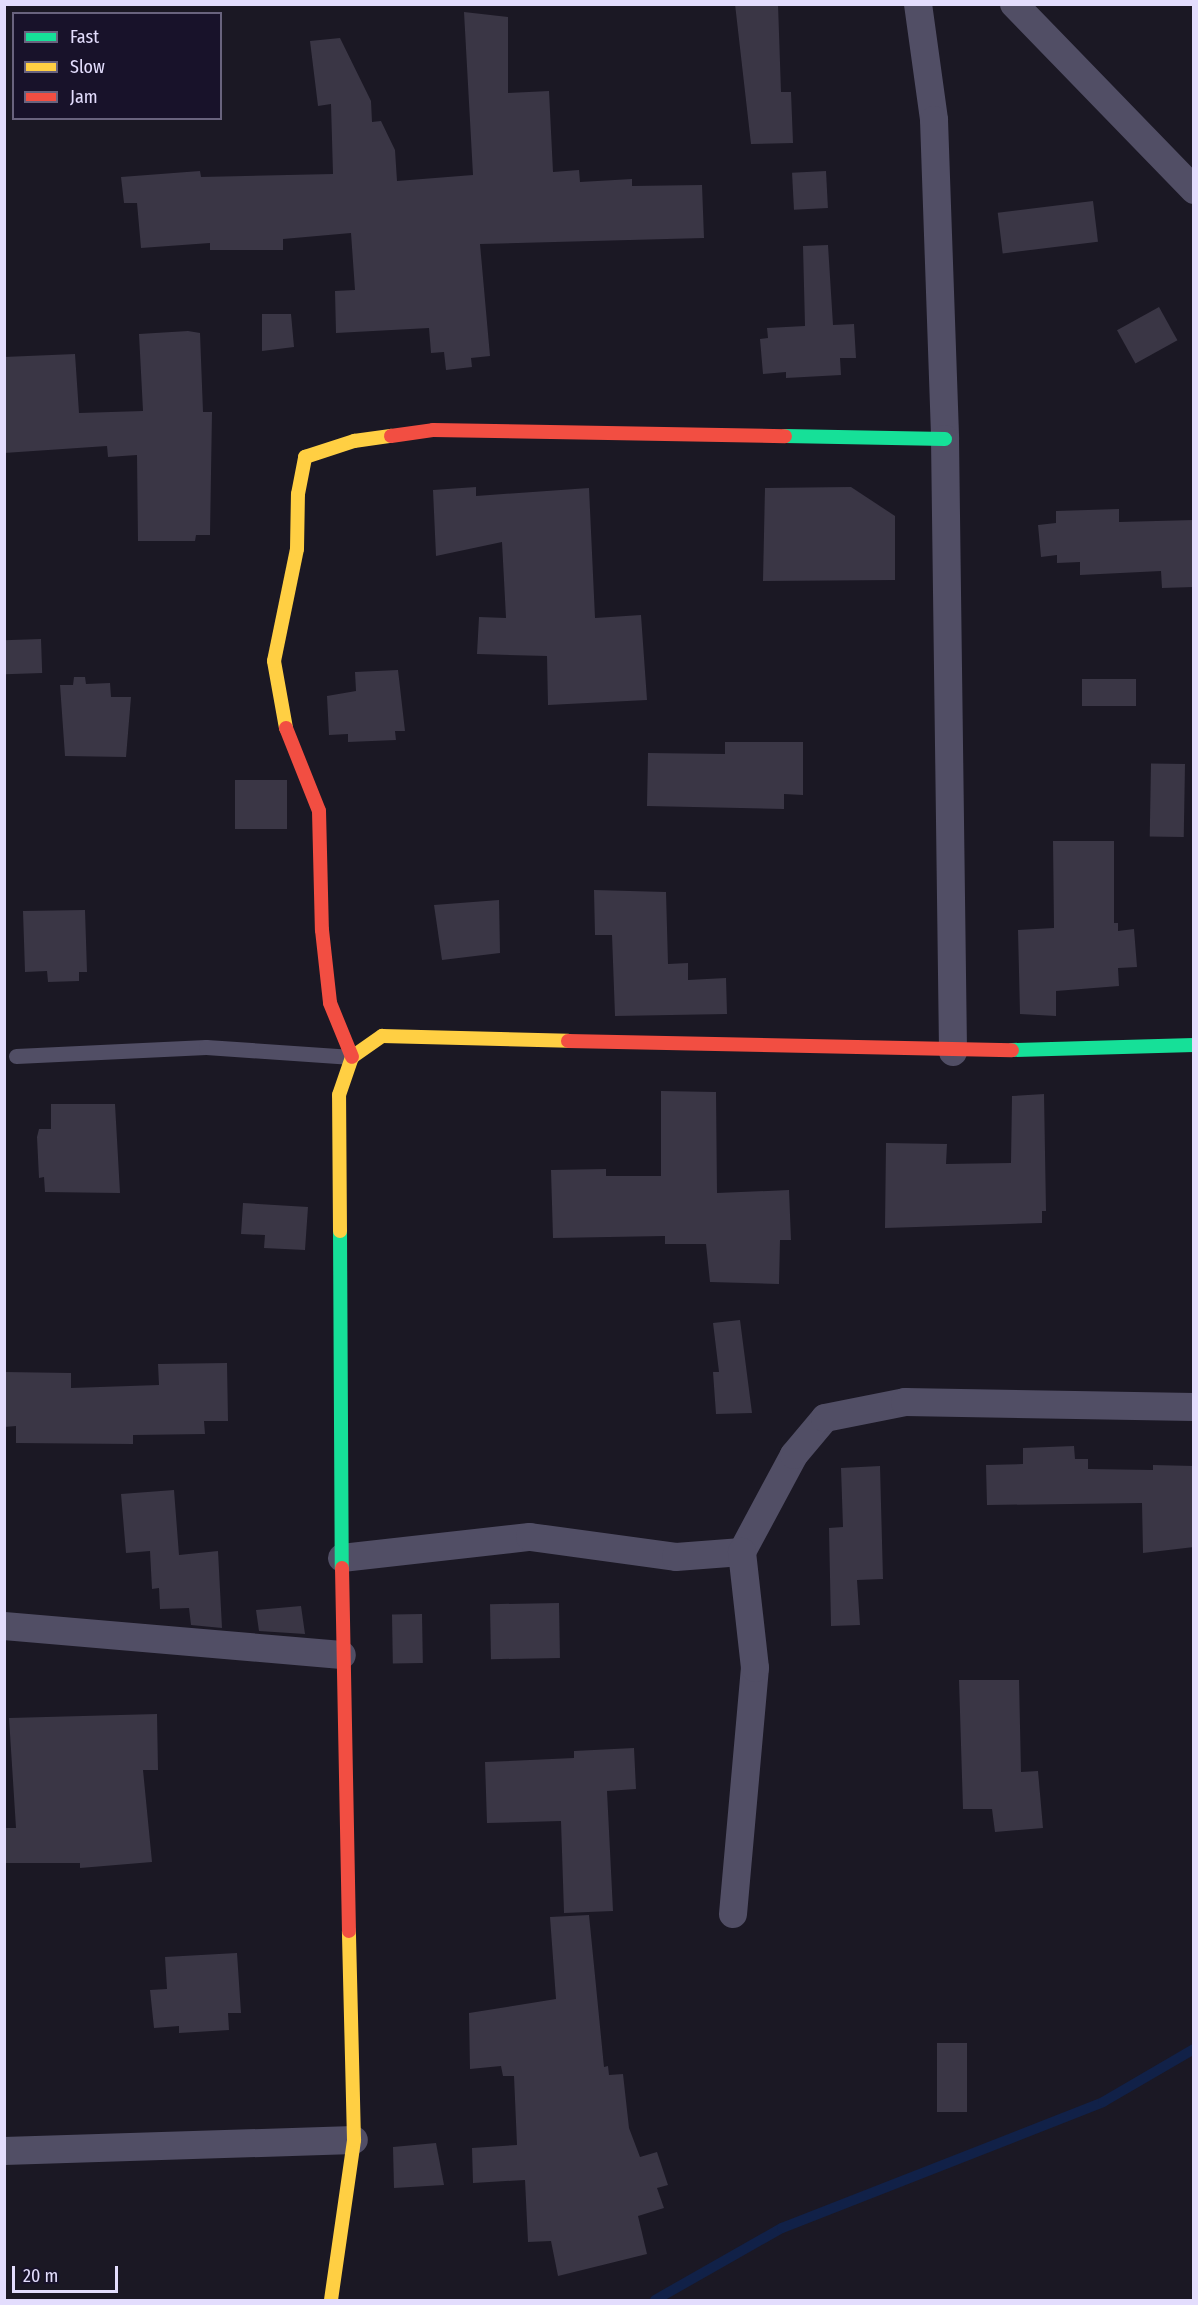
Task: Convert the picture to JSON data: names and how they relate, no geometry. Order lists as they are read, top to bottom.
{
  "legend": ["Fast", "Slow", "Jam"],
  "scale_bar": "20 m"
}
